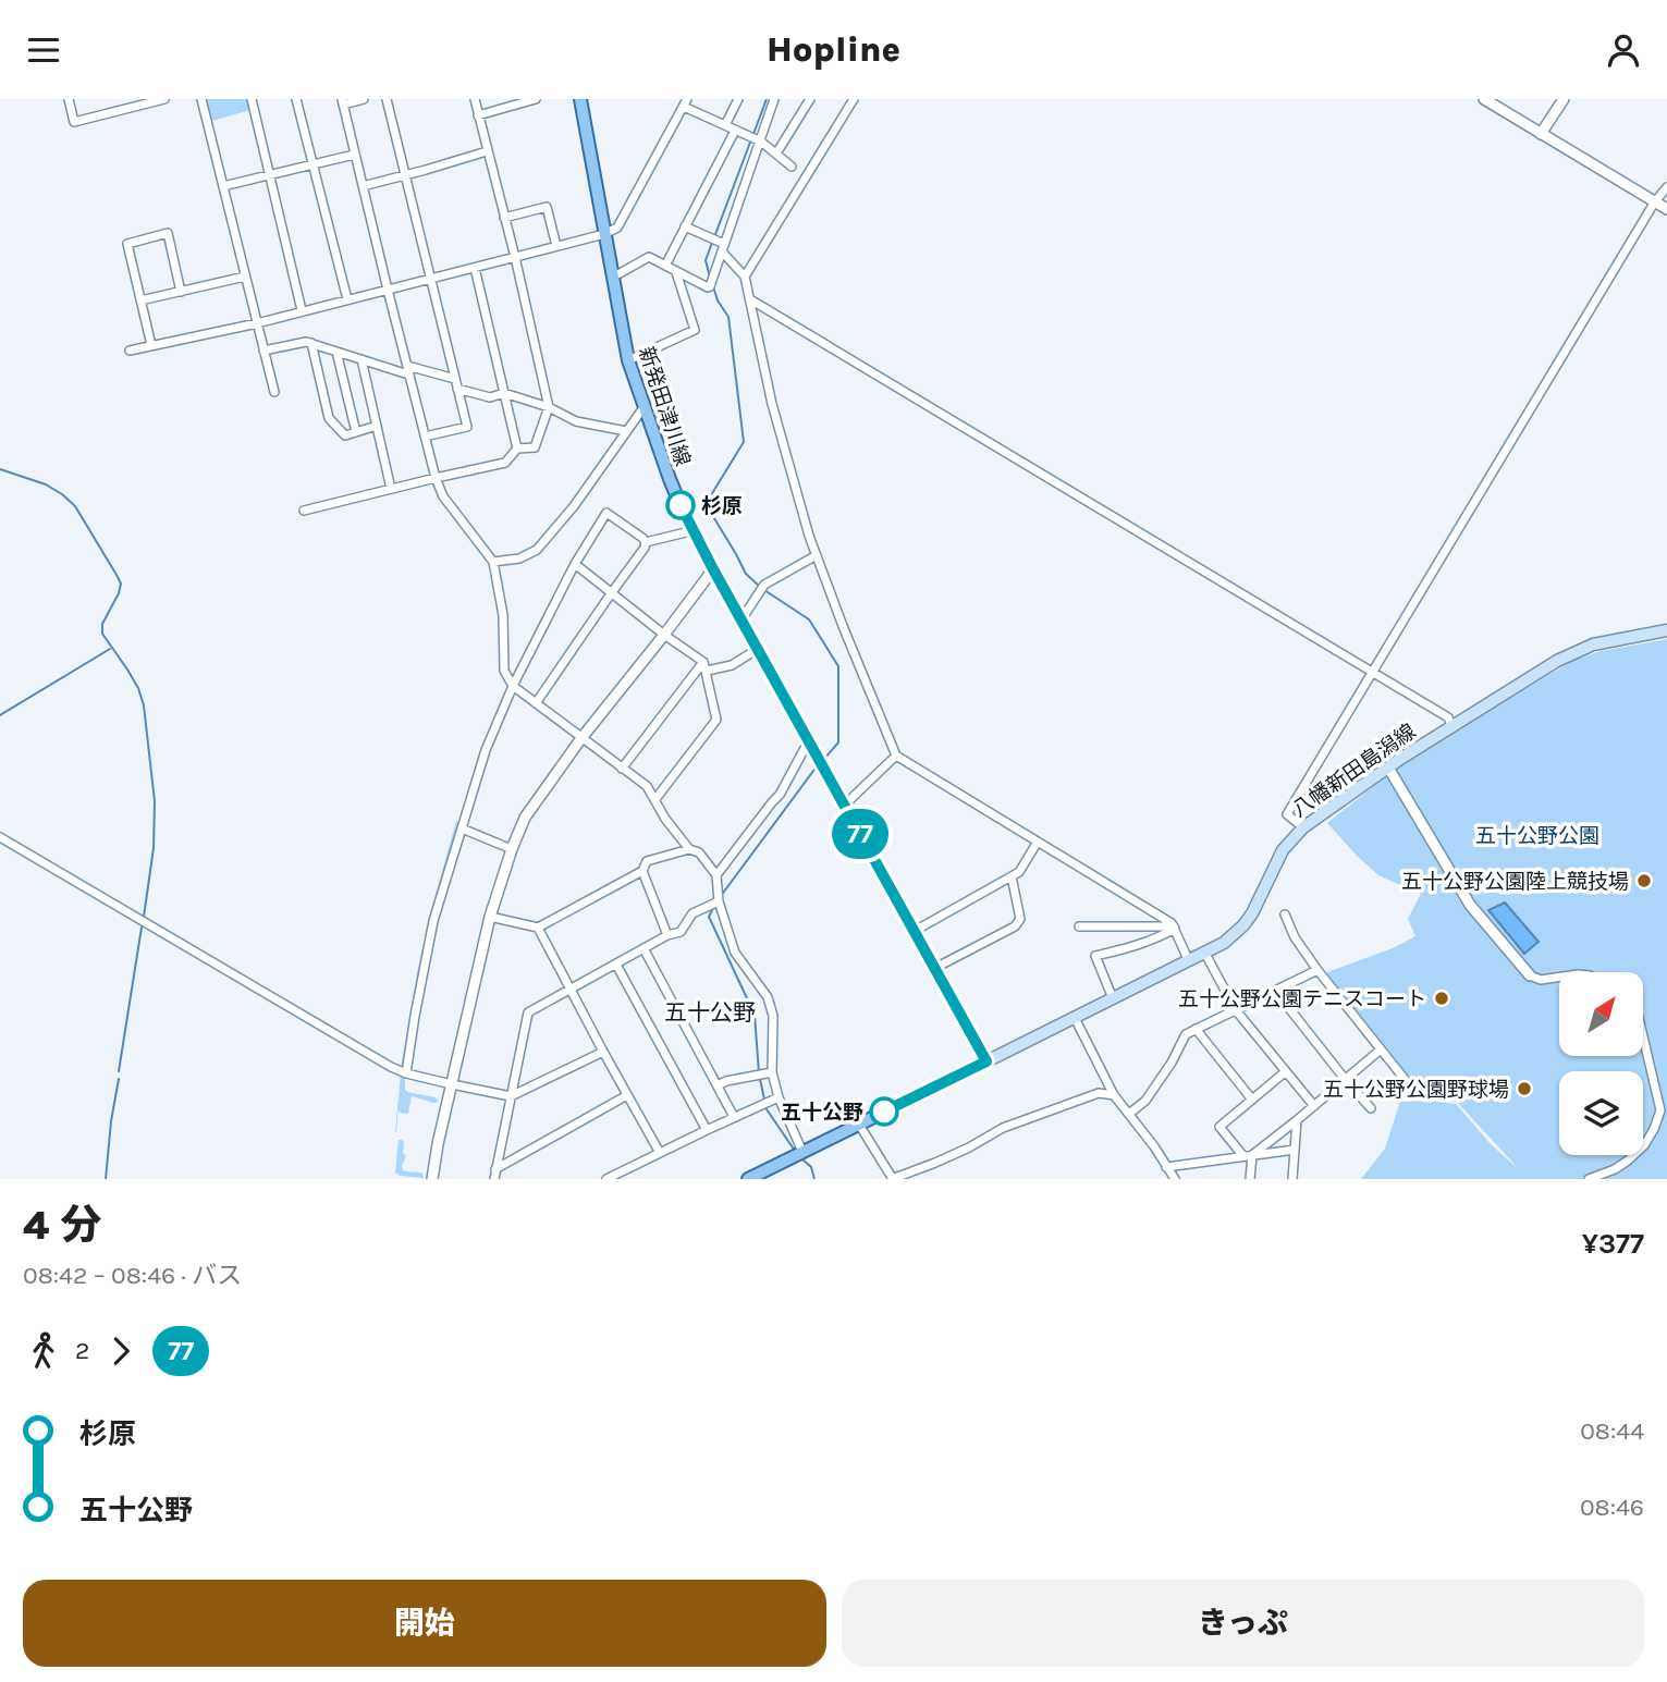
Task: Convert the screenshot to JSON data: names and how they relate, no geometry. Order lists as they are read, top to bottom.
{
  "streets": {
    "main road": ["新発田津川線", "八幡新田島潟線"]
  },
  "crossings": [
    ["新発田津川線", "八幡新田島潟線"]
  ],
  "districts": ["五十公野"],
  "parks": ["五十公野公園"],
  "places": [
    "杉原",
    "五十公野公園陸上競技場",
    "五十公野公園テニスコート",
    "五十公野公園野球場",
    "五十公野"
  ],
  "lines": ["bus line 77"],
  "north": "top right",
  "page": {
    "header": "Hopline",
    "on_map": "77",
    "heading": ["4 分", "08:42 – 08:46 · バス", "¥377"],
    "legs": ["2", "77"],
    "list": [
      {
        "name": "杉原",
        "value": "08:44"
      },
      {
        "name": "五十公野",
        "value": "08:46"
      }
    ],
    "buttons": ["開始", "きっぷ"]
  }
}
